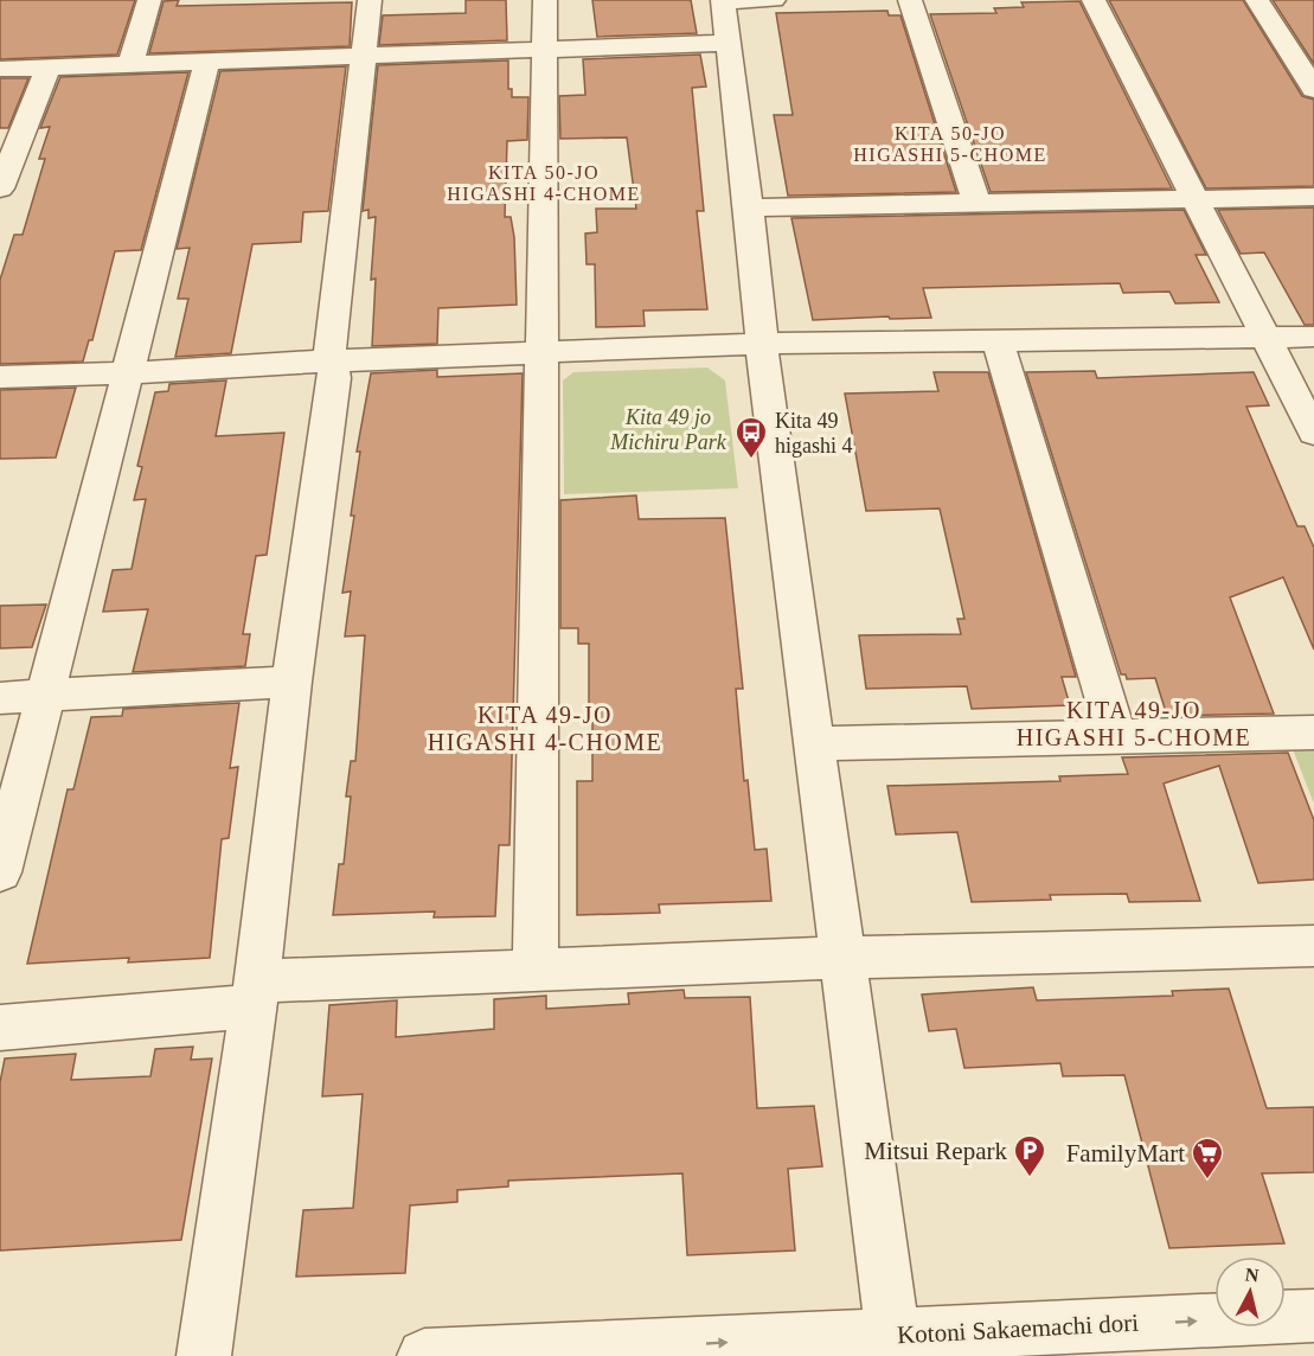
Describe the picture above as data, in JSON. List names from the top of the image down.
{
  "streets": {
    "street": ["Kotoni Sakaemachi dori"]
  },
  "one_way": ["Kotoni Sakaemachi dori"],
  "districts": [
    "KITA 50-JO HIGASHI 5-CHOME",
    "KITA 50-JO HIGASHI 4-CHOME",
    "KITA 49-JO HIGASHI 5-CHOME",
    "KITA 49-JO HIGASHI 4-CHOME"
  ],
  "parks": ["Kita 49 jo Michiru Park"],
  "places": {
    "bus stop": ["Kita 49 higashi 4"],
    "parking": ["Mitsui Repark"],
    "supermarket": ["FamilyMart"]
  },
  "north": "top"
}
